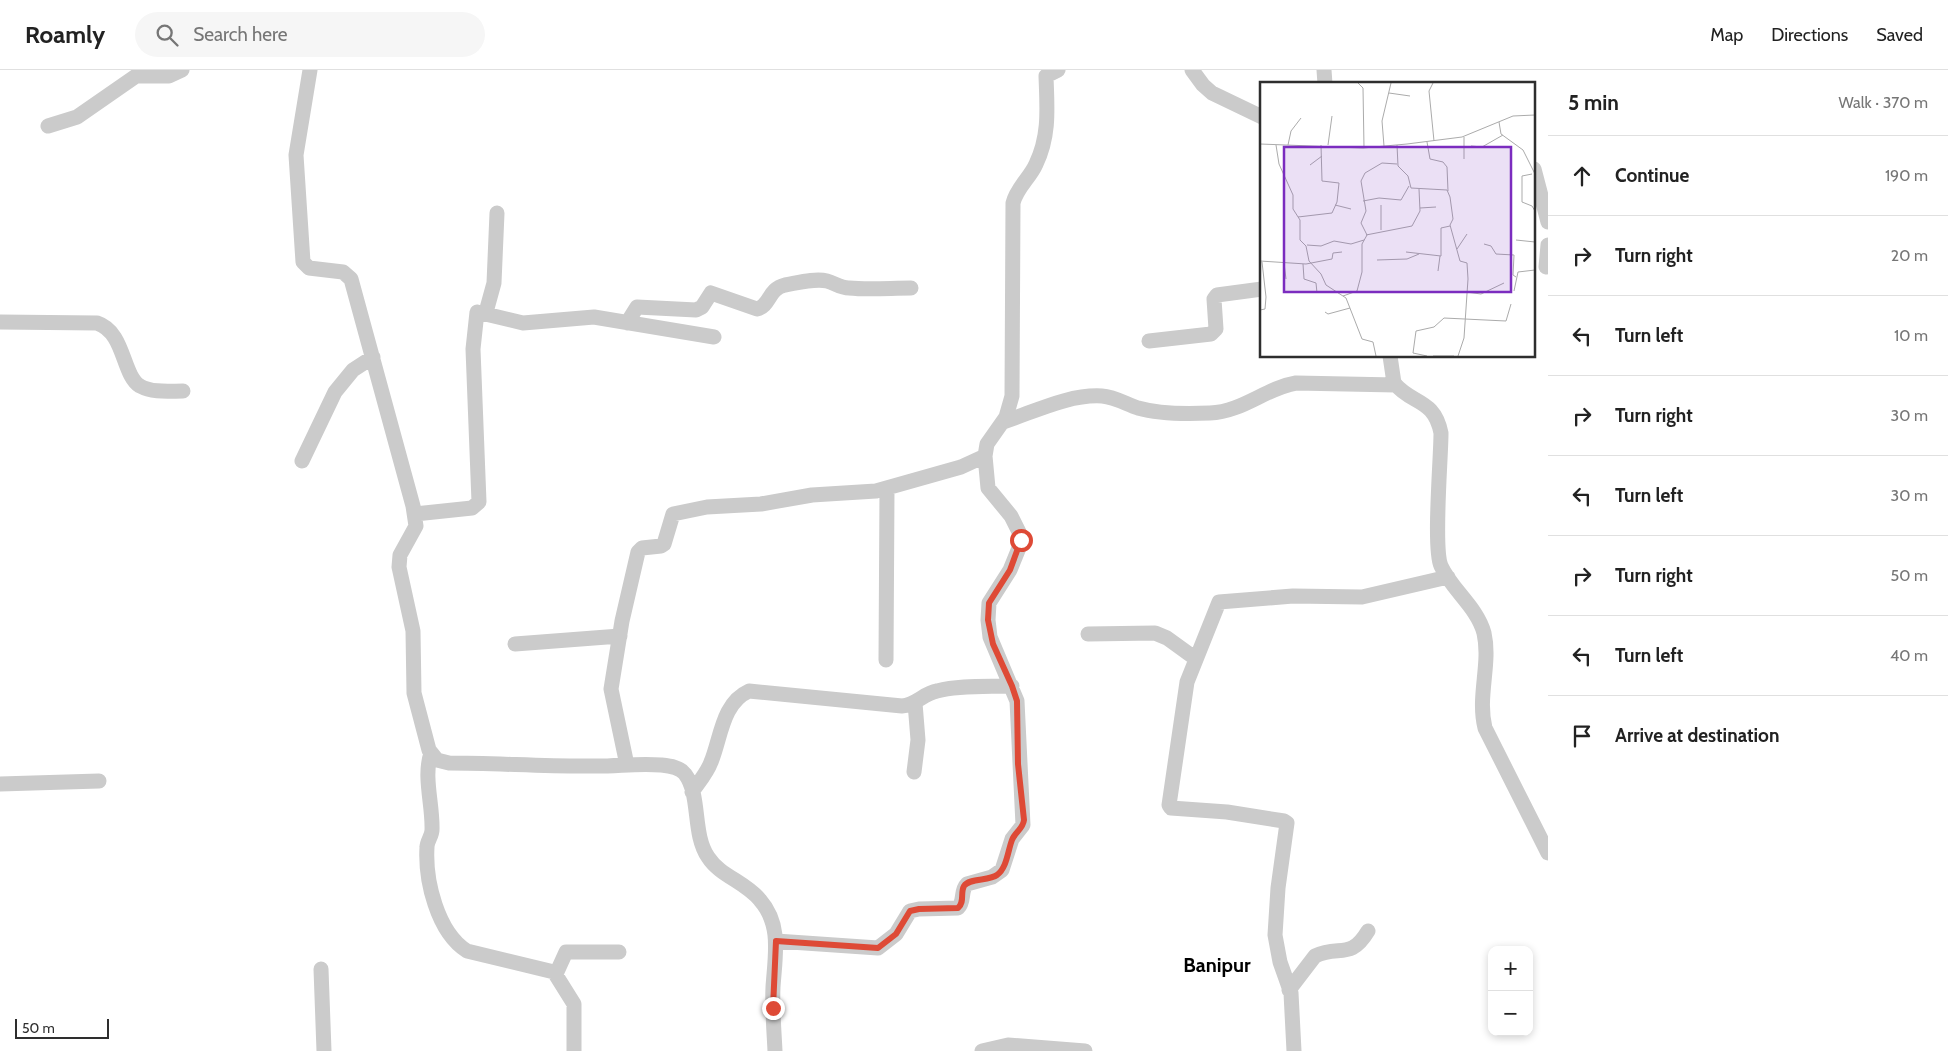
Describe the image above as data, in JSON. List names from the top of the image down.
{
  "districts": ["Banipur"],
  "scale_bar": "50 m",
  "page": {
    "header": "Roamly",
    "search": "Search here",
    "nav": ["Map", "Directions", "Saved"],
    "heading": ["5 min", "Walk · 370 m"],
    "list": [
      ["Continue", "190 m"],
      ["Turn right", "20 m"],
      ["Turn left", "10 m"],
      ["Turn right", "30 m"],
      ["Turn left", "30 m"],
      ["Turn right", "50 m"],
      ["Turn left", "40 m"],
      "Arrive at destination"
    ],
    "map_buttons": ["+", "−"],
    "scale": "50 m"
  }
}
